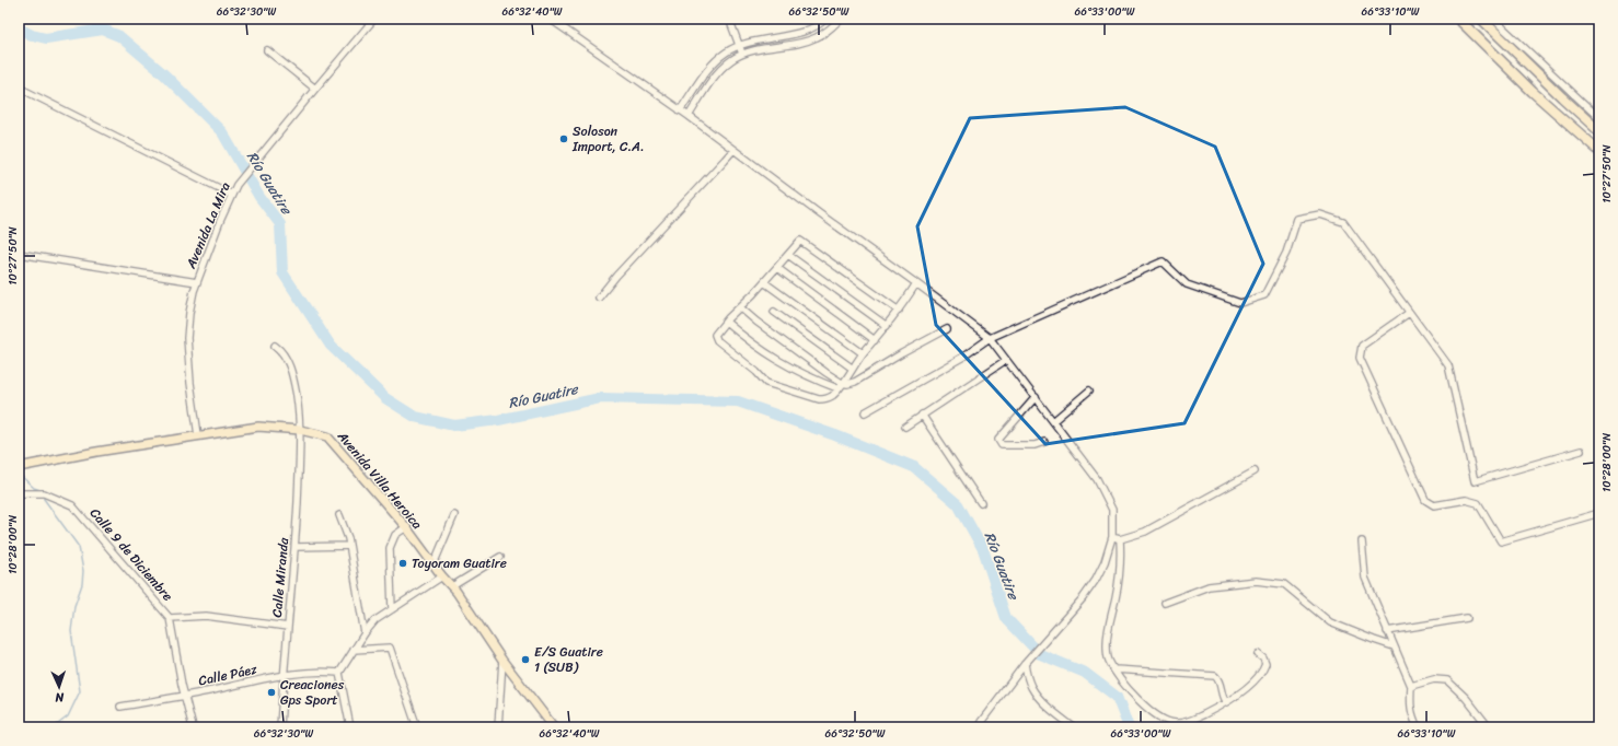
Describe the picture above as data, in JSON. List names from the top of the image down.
{
  "streets": {
    "main road": ["Avenida Villa Heroica"],
    "street": [
      "Avenida La Mira",
      "Calle 9 de Diciembre",
      "Calle Miranda",
      "Calle Páez"
    ]
  },
  "crossings": [
    ["Avenida La Mira", "Avenida Villa Heroica"],
    ["Avenida Villa Heroica", "Calle Miranda"],
    ["Calle 9 de Diciembre", "Calle Páez"],
    ["Calle Miranda", "Calle Páez"]
  ],
  "water": ["Río Guatire"],
  "places": [
    "Soloson Import, C.A.",
    "Toyoram Guatire",
    "E/S Guatire 1 (SUB)",
    "Creaciones Gps Sport"
  ],
  "north": "bottom",
  "coordinates": [
    "66°32'30\"W",
    "66°32'40\"W",
    "66°32'50\"W",
    "66°33'00\"W",
    "66°33'10\"W",
    "10°27'50\"N",
    "10°28'00\"N"
  ]
}
